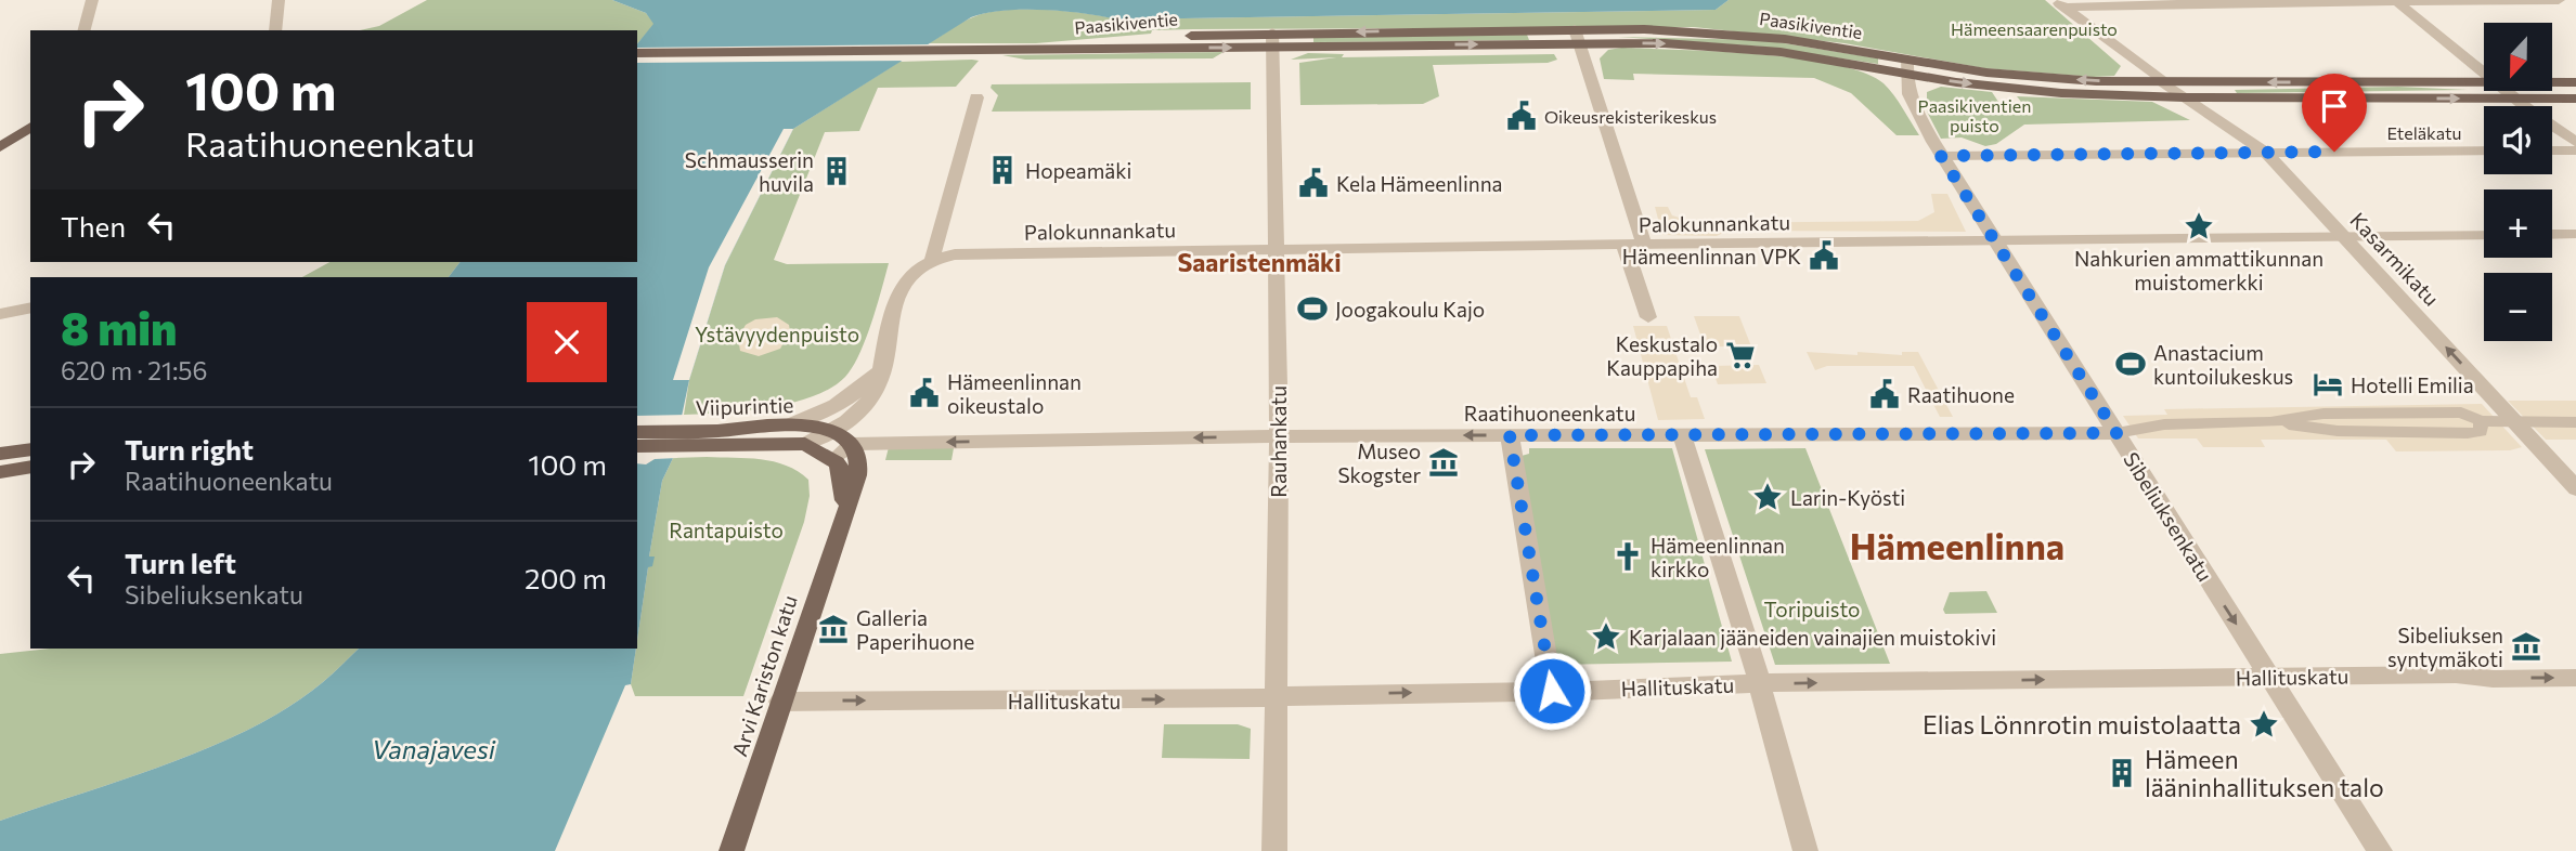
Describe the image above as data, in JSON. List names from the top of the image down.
{
  "streets": {
    "main road": ["Paasikiventie", "Viipurintie", "Arvi Kariston katu"],
    "street": [
      "Eteläkatu",
      "Palokunnankatu",
      "Kasarmikatu",
      "Raatihuoneenkatu",
      "Rauhankatu",
      "Sibeliuksenkatu",
      "Hallituskatu"
    ]
  },
  "crossings": [
    ["Paasikiventie", "Kasarmikatu"],
    ["Paasikiventie", "Rauhankatu"],
    ["Paasikiventie", "Sibeliuksenkatu"],
    ["Eteläkatu", "Kasarmikatu"],
    ["Eteläkatu", "Sibeliuksenkatu"],
    ["Palokunnankatu", "Kasarmikatu"],
    ["Palokunnankatu", "Rauhankatu"],
    ["Palokunnankatu", "Sibeliuksenkatu"],
    ["Palokunnankatu", "Arvi Kariston katu"],
    ["Kasarmikatu", "Raatihuoneenkatu"],
    ["Viipurintie", "Raatihuoneenkatu"],
    ["Viipurintie", "Arvi Kariston katu"],
    ["Raatihuoneenkatu", "Rauhankatu"],
    ["Raatihuoneenkatu", "Sibeliuksenkatu"],
    ["Raatihuoneenkatu", "Arvi Kariston katu"],
    ["Rauhankatu", "Hallituskatu"],
    ["Sibeliuksenkatu", "Hallituskatu"],
    ["Arvi Kariston katu", "Hallituskatu"]
  ],
  "one_way": ["Kasarmikatu", "Raatihuoneenkatu", "Hallituskatu"],
  "districts": ["Saaristenmäki", "Hämeenlinna"],
  "water": ["Vanajavesi"],
  "parks": [
    "Hämeensaarenpuisto",
    "Paasikiventien puisto",
    "Ystävyydenpuisto",
    "Rantapuisto",
    "Toripuisto"
  ],
  "places": {
    "public building": [
      "Oikeusrekisterikeskus",
      "Kela Hämeenlinna",
      "Hämeenlinnan VPK",
      "Hämeenlinnan oikeustalo",
      "Raatihuone"
    ],
    "building": ["Hopeamäki", "Schmausserin huvila", "Hämeen lääninhallituksen talo"],
    "place": [
      "Nahkurien ammattikunnan muistomerkki",
      "Larin-Kyösti",
      "Karjalaan jääneiden vainajien muistokivi",
      "Elias Lönnrotin muistolaatta"
    ],
    "sports": ["Joogakoulu Kajo", "Anastacium kuntoilukeskus"],
    "supermarket": ["Keskustalo Kauppapiha"],
    "hotel": ["Hotelli Emilia"],
    "museum": ["Museo Skogster", "Galleria Paperihuone", "Sibeliuksen syntymäkoti"],
    "church": ["Hämeenlinnan kirkko"]
  },
  "north": "bottom",
  "page": {
    "map_buttons": ["+", "−"],
    "turn": ["100 m", "Raatihuoneenkatu"],
    "then": "Then",
    "heading": ["8 min", "620 m · 21:56"],
    "list": [
      {
        "name": "Turn right",
        "note": "Raatihuoneenkatu",
        "value": "100 m"
      },
      {
        "name": "Turn left",
        "note": "Sibeliuksenkatu",
        "value": "200 m"
      }
    ]
  }
}
